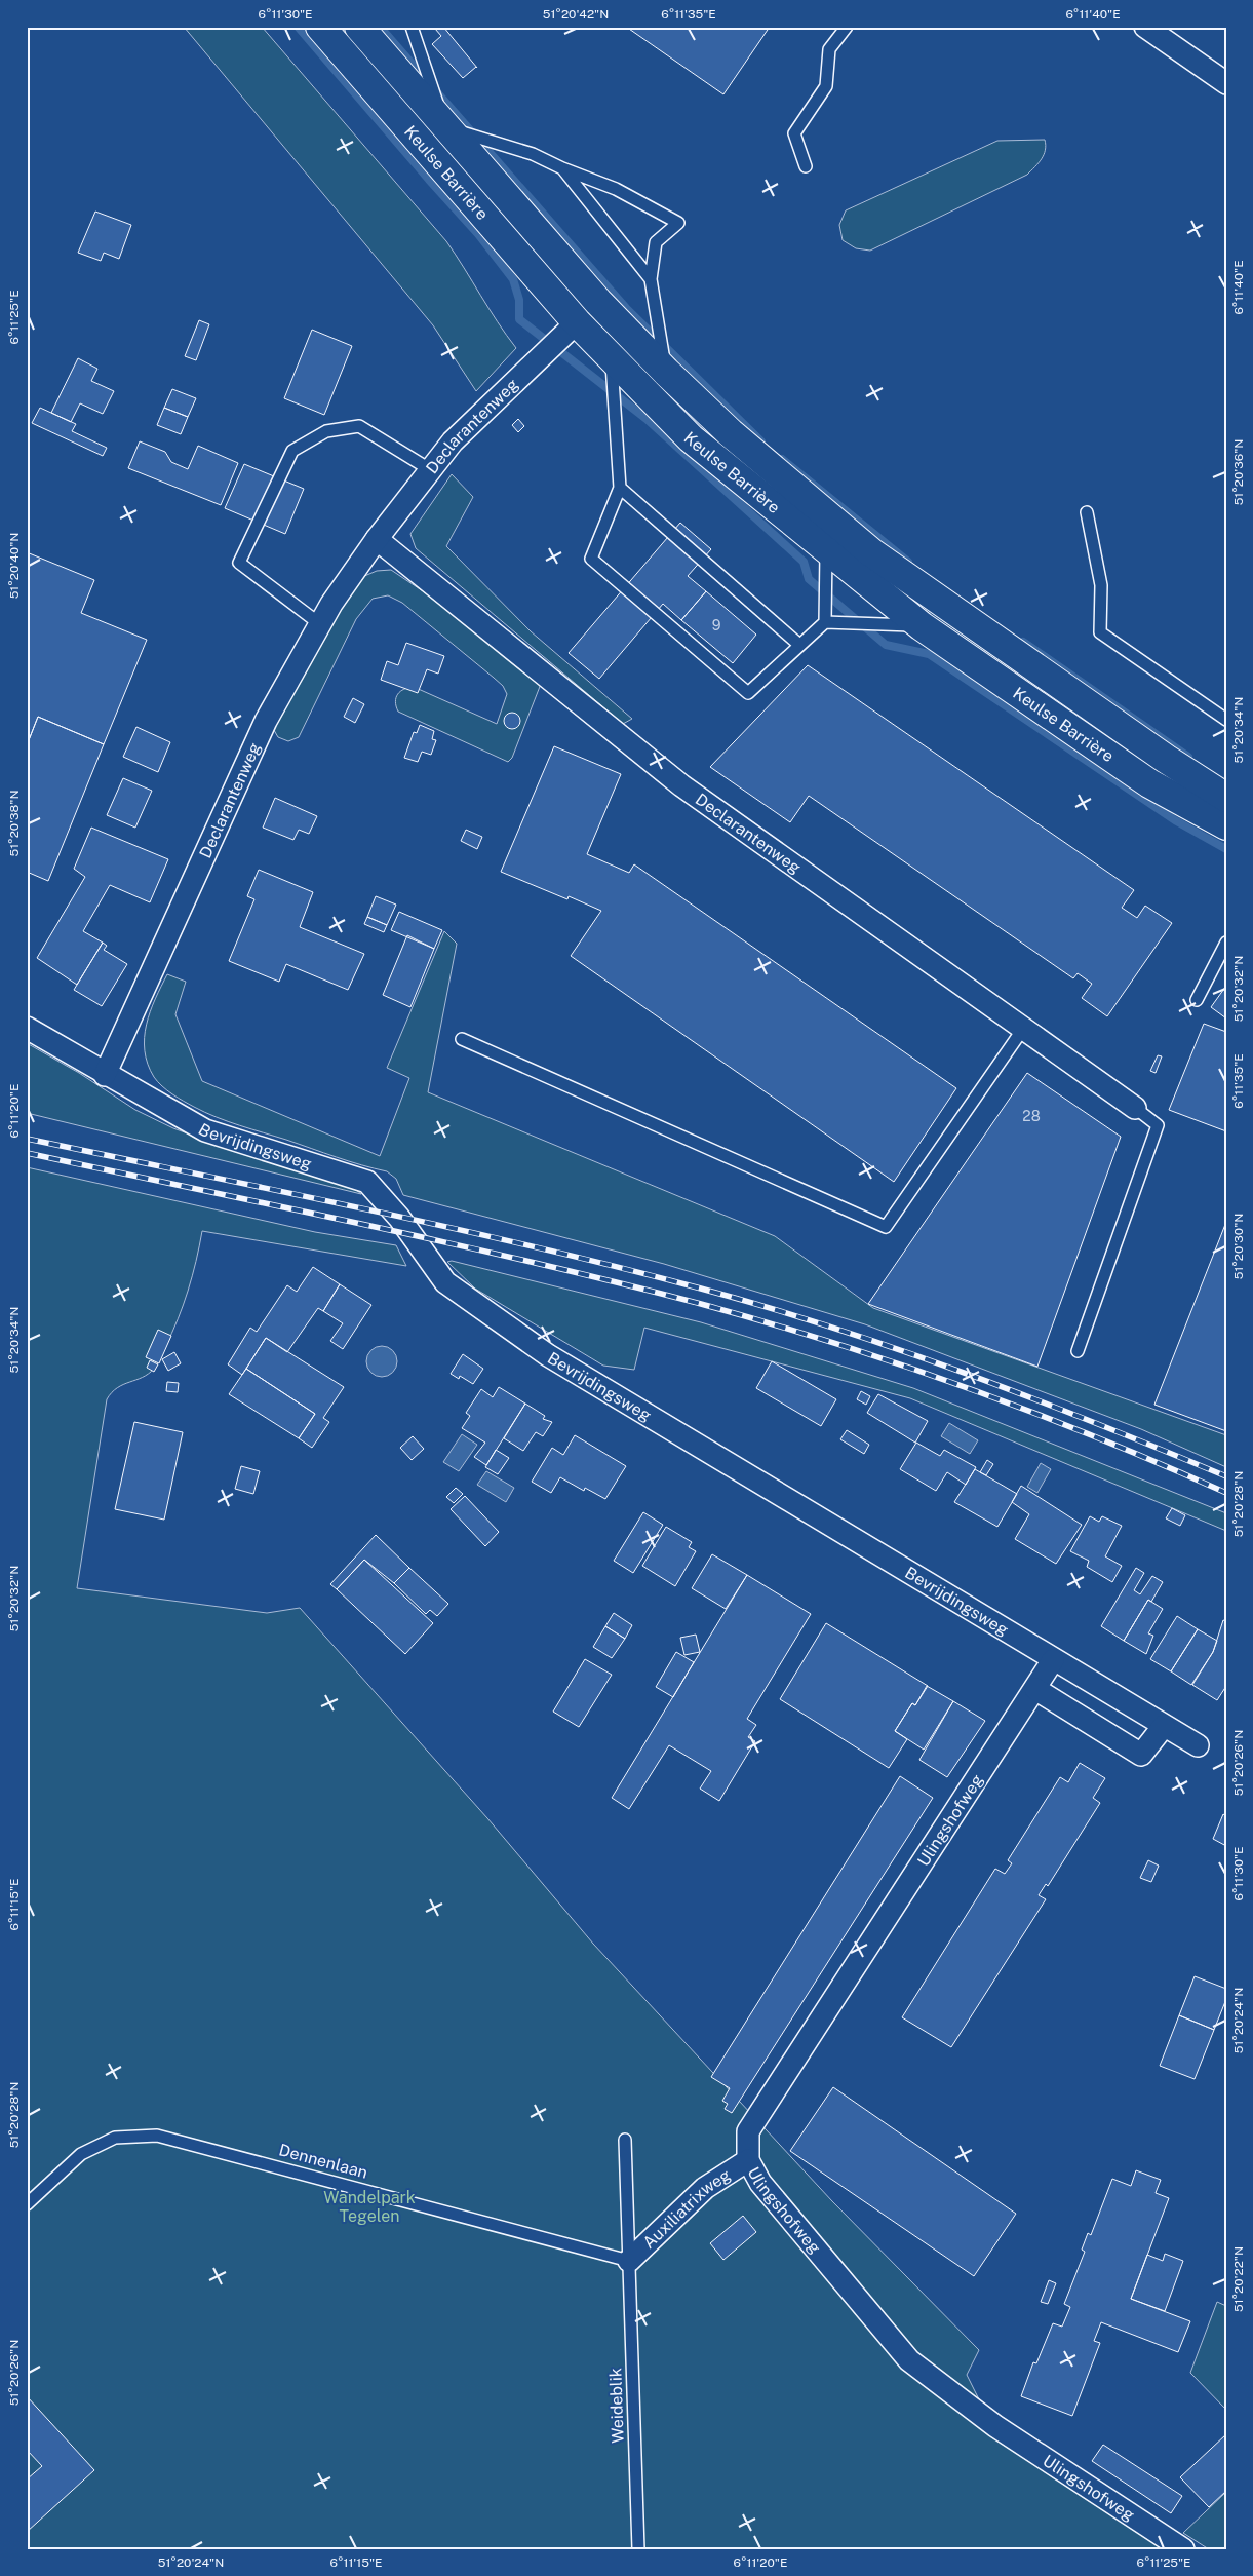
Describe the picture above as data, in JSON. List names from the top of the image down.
{
  "streets": {
    "main road": ["Keulse Barrière"],
    "street": [
      "Declarantenweg",
      "Bevrijdingsweg",
      "Ulingshofweg",
      "Auxiliatrixweg"
    ],
    "lane": ["Dennenlaan", "Weideblik"]
  },
  "crossings": [
    ["Keulse Barrière", "Declarantenweg"],
    ["Declarantenweg", "Bevrijdingsweg"],
    ["Bevrijdingsweg", "Ulingshofweg"],
    ["Ulingshofweg", "Auxiliatrixweg"],
    ["Dennenlaan", "Auxiliatrixweg"],
    ["Dennenlaan", "Weideblik"],
    ["Auxiliatrixweg", "Weideblik"]
  ],
  "parks": ["Wandelpark Tegelen"],
  "house_numbers": ["9", "28"],
  "coordinates": [
    "6°11'30\"E",
    "51°20'42\"N",
    "6°11'35\"E",
    "6°11'40\"E",
    "6°11'25\"E",
    "51°20'36\"N",
    "51°20'40\"N",
    "51°20'34\"N",
    "51°20'38\"N",
    "51°20'32\"N",
    "6°11'20\"E",
    "51°20'30\"N",
    "51°20'28\"N",
    "51°20'26\"N",
    "6°11'15\"E",
    "51°20'24\"N",
    "51°20'22\"N"
  ]
}
